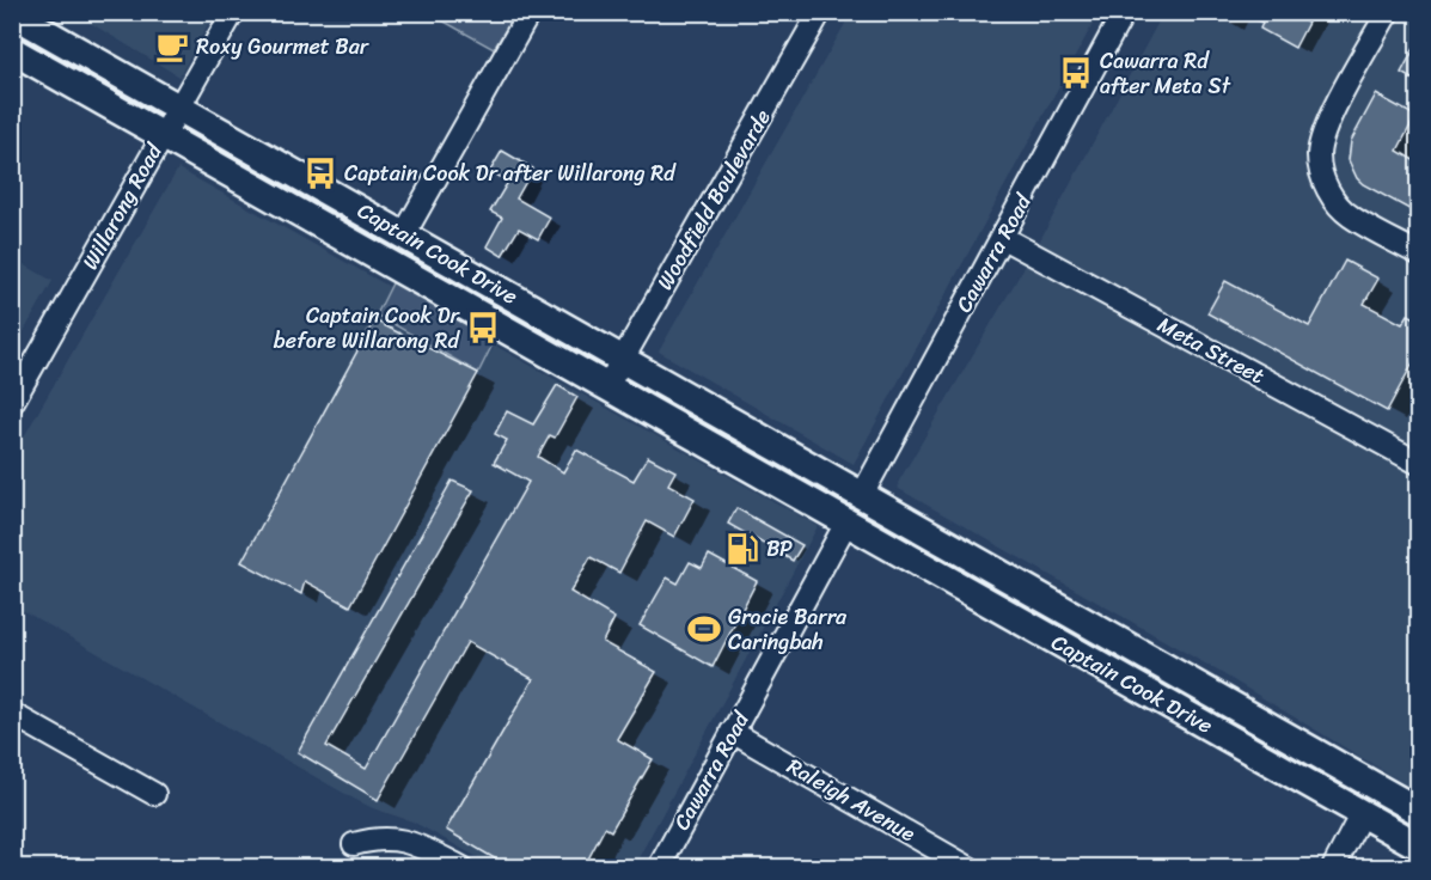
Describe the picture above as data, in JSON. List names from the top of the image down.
{
  "streets": {
    "main road": ["Captain Cook Drive"],
    "street": [
      "Woodfield Boulevarde",
      "Willarong Road",
      "Cawarra Road",
      "Meta Street",
      "Raleigh Avenue"
    ]
  },
  "crossings": [
    ["Woodfield Boulevarde", "Captain Cook Drive"],
    ["Willarong Road", "Captain Cook Drive"],
    ["Captain Cook Drive", "Cawarra Road"],
    ["Cawarra Road", "Meta Street"],
    ["Cawarra Road", "Raleigh Avenue"]
  ],
  "places": {
    "cafe": ["Roxy Gourmet Bar"],
    "bus stop": ["Cawarra Rd after Meta St", "Captain Cook Dr after Willarong Rd", "Captain Cook Dr before Willarong Rd"],
    "fuel station": ["BP"],
    "sports": ["Gracie Barra Caringbah"]
  }
}
